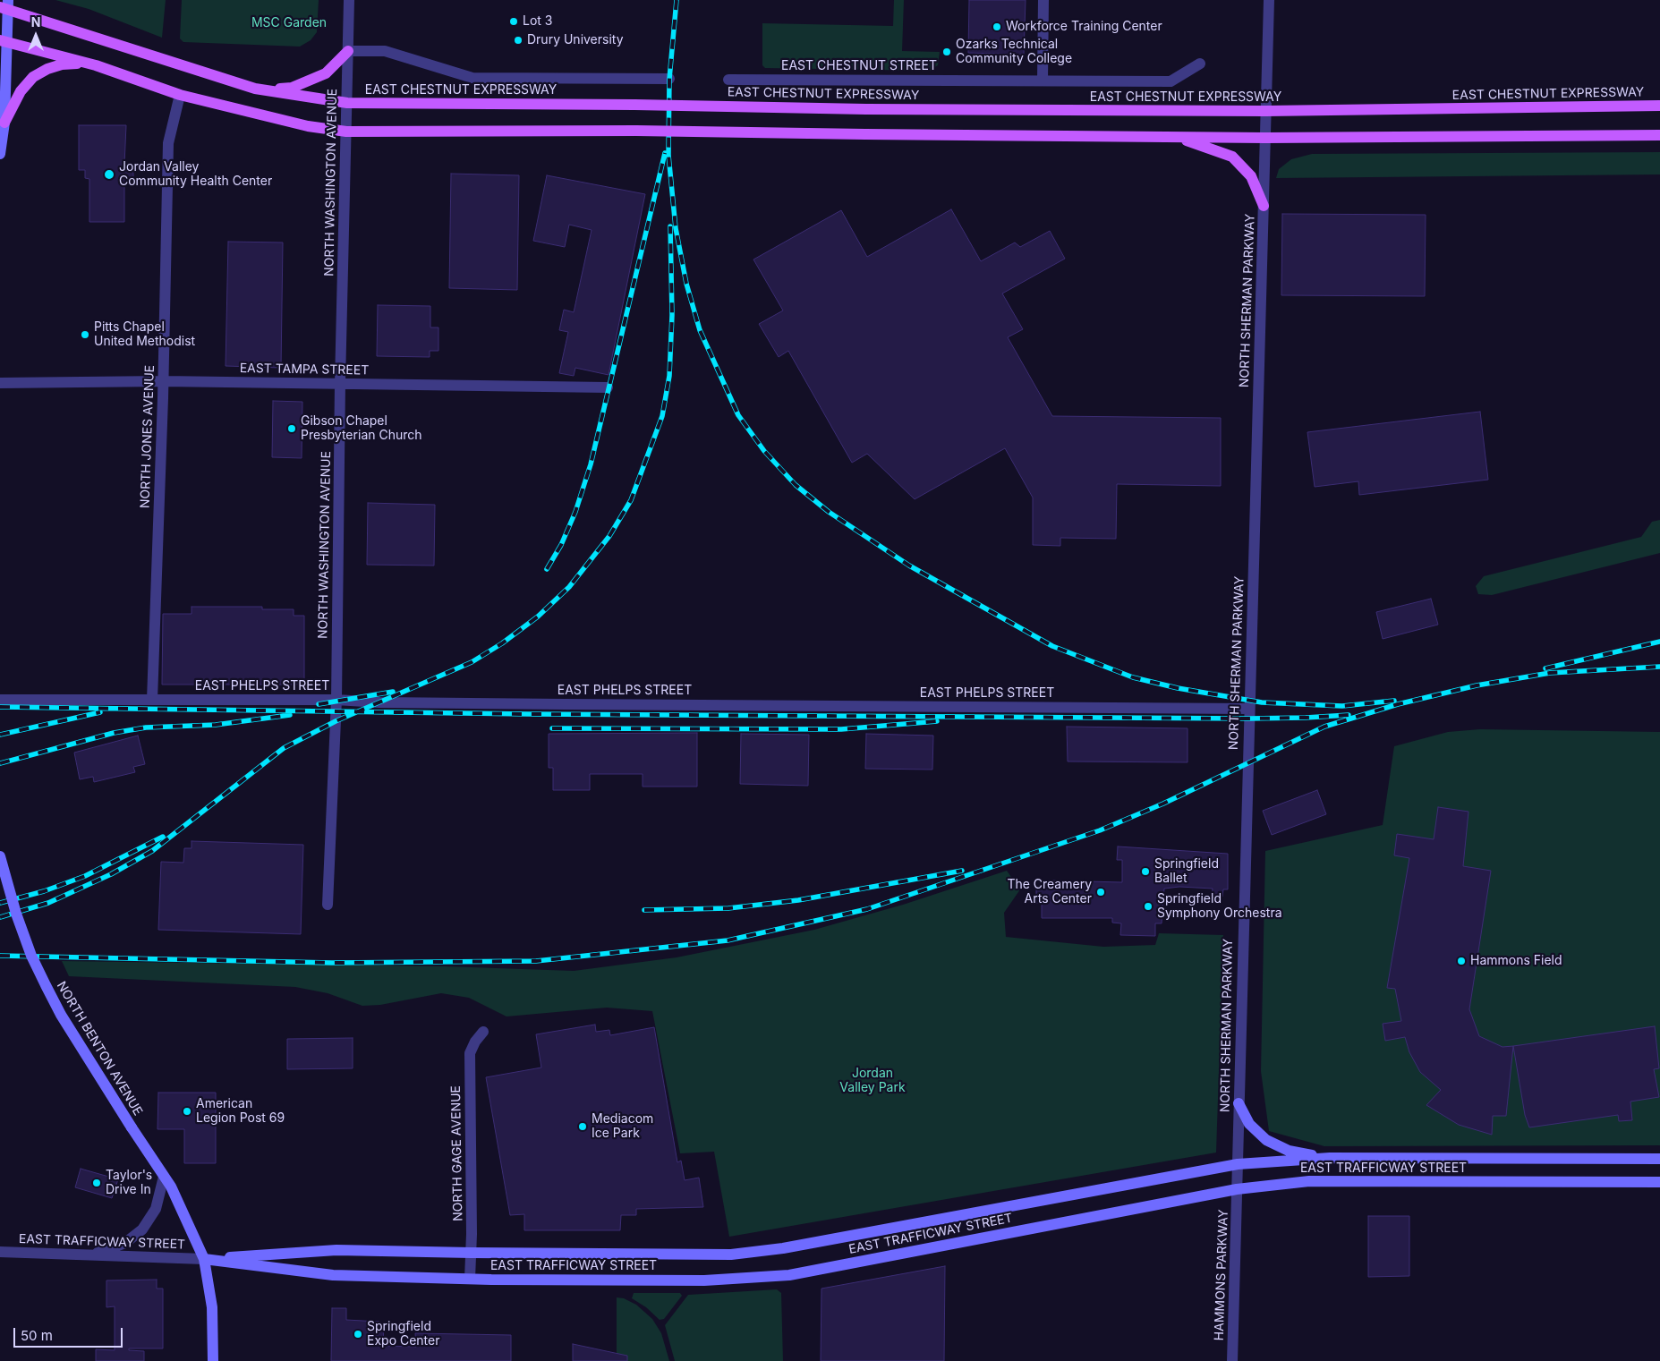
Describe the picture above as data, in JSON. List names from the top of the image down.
{
  "streets": {
    "main road": ["EAST CHESTNUT EXPRESSWAY", "NORTH BENTON AVENUE", "EAST TRAFFICWAY STREET"],
    "street": [
      "EAST CHESTNUT STREET",
      "NORTH WASHINGTON AVENUE",
      "NORTH SHERMAN PARKWAY",
      "EAST TAMPA STREET",
      "NORTH JONES AVENUE",
      "EAST PHELPS STREET",
      "NORTH GAGE AVENUE",
      "HAMMONS PARKWAY"
    ]
  },
  "crossings": [
    ["EAST CHESTNUT EXPRESSWAY", "NORTH WASHINGTON AVENUE"],
    ["EAST CHESTNUT EXPRESSWAY", "NORTH SHERMAN PARKWAY"],
    ["NORTH WASHINGTON AVENUE", "EAST TAMPA STREET"],
    ["NORTH WASHINGTON AVENUE", "EAST PHELPS STREET"],
    ["NORTH SHERMAN PARKWAY", "EAST PHELPS STREET"],
    ["NORTH SHERMAN PARKWAY", "EAST TRAFFICWAY STREET"],
    ["NORTH SHERMAN PARKWAY", "HAMMONS PARKWAY"],
    ["EAST TAMPA STREET", "NORTH JONES AVENUE"],
    ["NORTH JONES AVENUE", "EAST PHELPS STREET"],
    ["NORTH BENTON AVENUE", "EAST TRAFFICWAY STREET"],
    ["NORTH GAGE AVENUE", "EAST TRAFFICWAY STREET"],
    ["EAST TRAFFICWAY STREET", "HAMMONS PARKWAY"]
  ],
  "parks": ["MSC Garden", "Jordan Valley Park"],
  "places": [
    "Lot 3",
    "Workforce Training Center",
    "Drury University",
    "Ozarks Technical Community College",
    "Jordan Valley Community Health Center",
    "Pitts Chapel United Methodist",
    "Gibson Chapel Presbyterian Church",
    "Springfield Ballet",
    "The Creamery Arts Center",
    "Springfield Symphony Orchestra",
    "Hammons Field",
    "American Legion Post 69",
    "Mediacom Ice Park",
    "Taylor's Drive In",
    "Springfield Expo Center"
  ],
  "scale_bar": "50 m",
  "north": "top"
}
